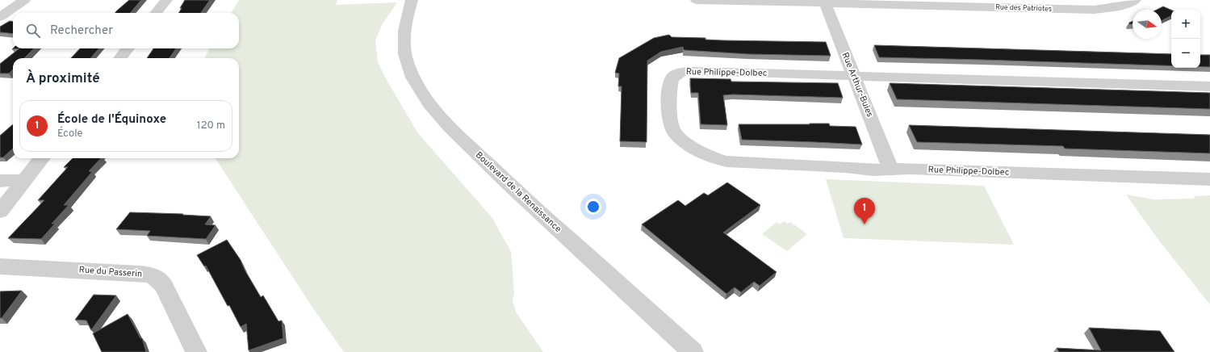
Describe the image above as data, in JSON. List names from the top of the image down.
{
  "streets": {
    "street": [
      "Rue des Patriotes",
      "Rue Philippe-Dolbec",
      "Rue Arthur-Buies",
      "Boulevard de la Renaissance",
      "Rue du Passerin"
    ]
  },
  "crossings": [
    ["Rue des Patriotes", "Rue Arthur-Buies"],
    ["Rue Philippe-Dolbec", "Rue Arthur-Buies"]
  ],
  "north": "right",
  "page": {
    "map_buttons": ["+", "−"],
    "search": "Rechercher",
    "heading": "À proximité",
    "list": [
      {
        "mark": "1",
        "name": "École de l'Équinoxe",
        "note": "École",
        "value": "120 m"
      }
    ],
    "pins": "1"
  }
}
